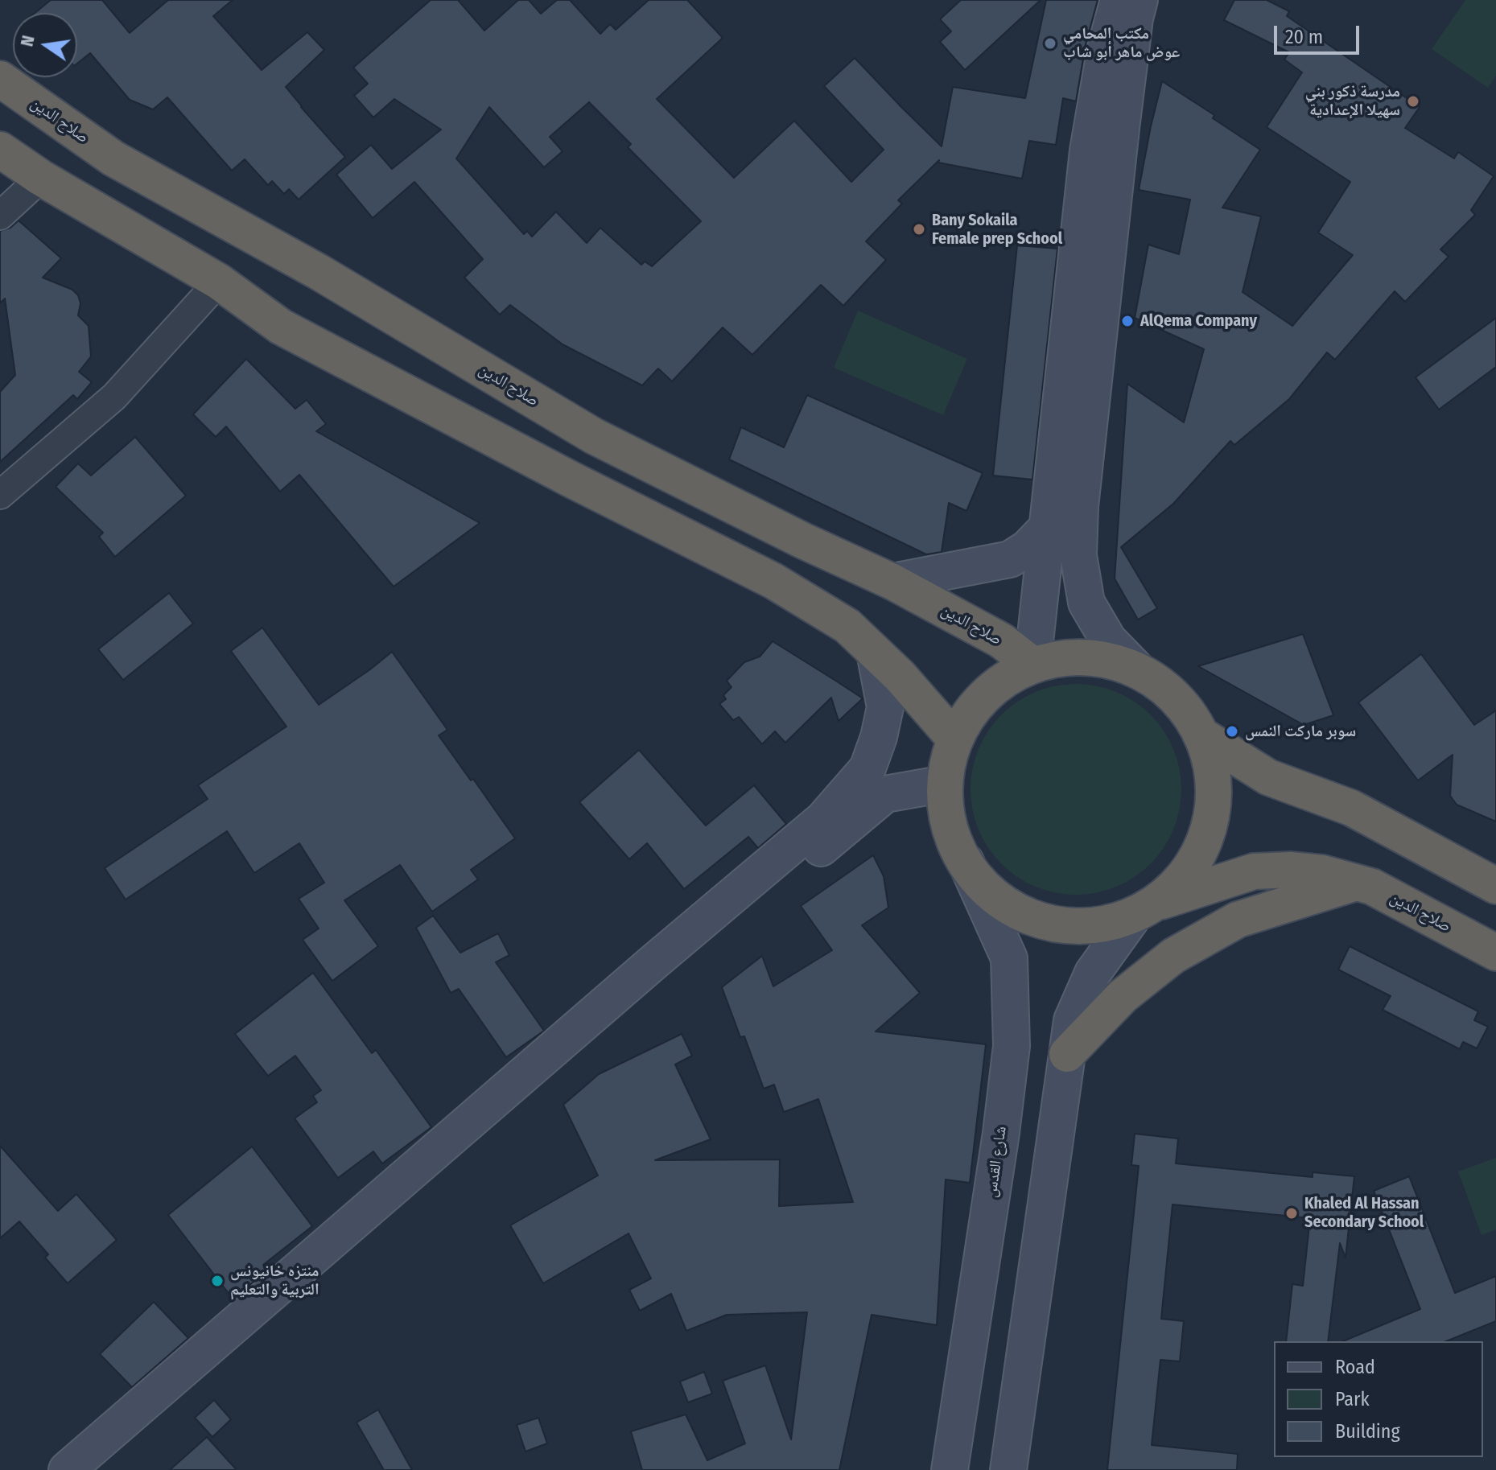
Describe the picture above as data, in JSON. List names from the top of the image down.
{
  "streets": {
    "highway": ["صلاح الدين"],
    "main road": ["شارع القدس"]
  },
  "crossings": [
    ["صلاح الدين", "شارع القدس"]
  ],
  "places": [
    "مكتب المحامي عوض ماهر أبو شاب",
    "مدرسة ذكور بني سهيلا الإعدادية",
    "Bany Sokaila Female prep School",
    "AlQema Company",
    "سوبر ماركت النمس",
    "Khaled Al Hassan Secondary School",
    "منتزه خانيونس التربية والتعليم"
  ],
  "legend": ["Road", "Park", "Building"],
  "scale_bar": "20 m",
  "north": "left"
}
